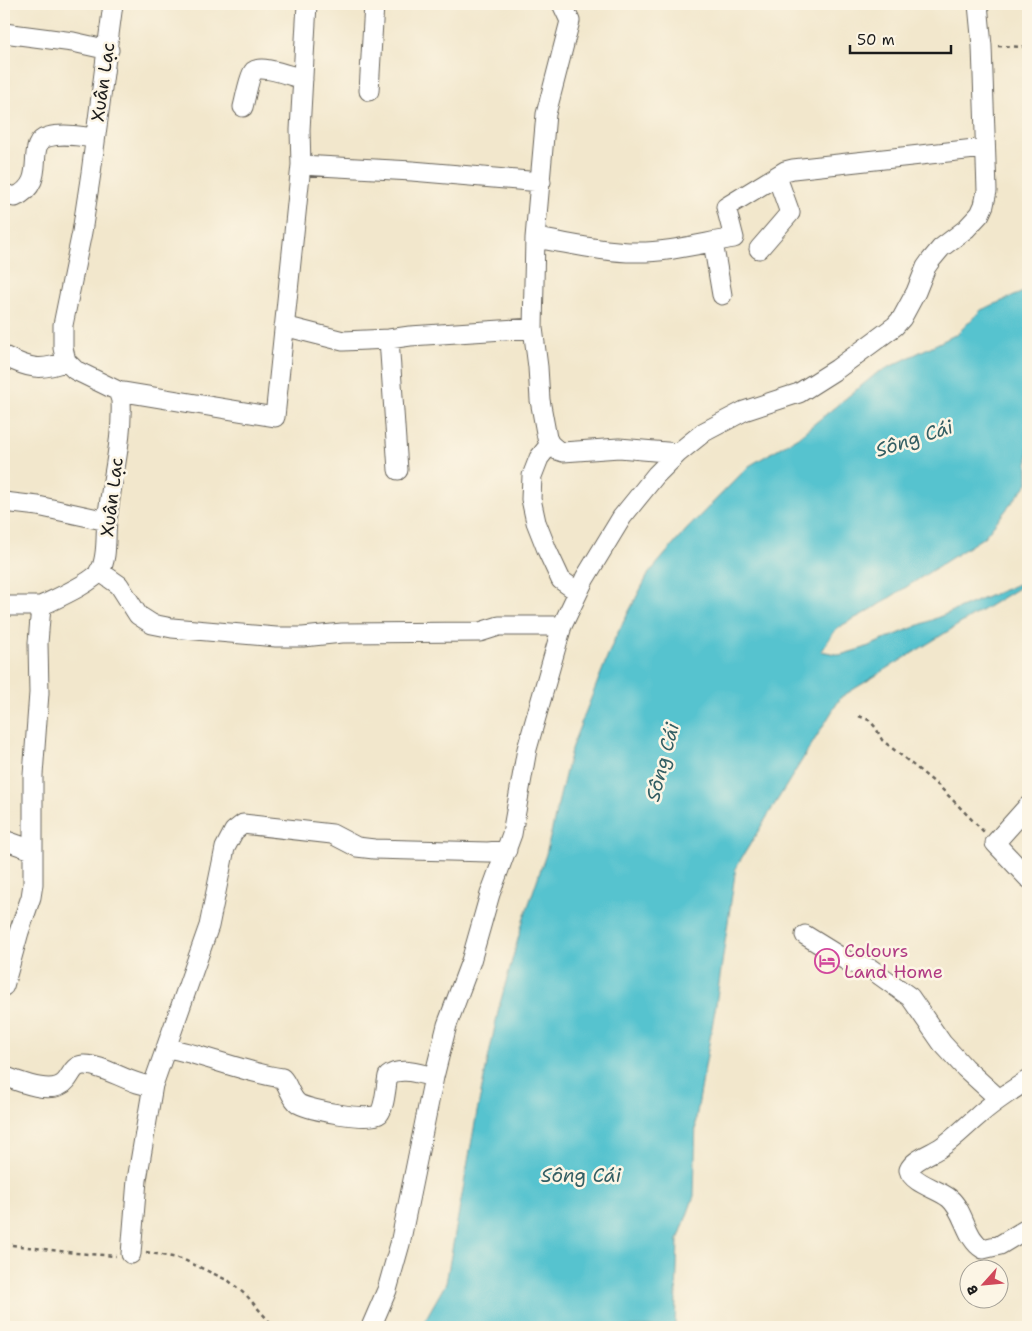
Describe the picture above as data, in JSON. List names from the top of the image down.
{
  "streets": {
    "street": ["Xuân Lạc"]
  },
  "water": ["Sông Cái"],
  "places": {
    "hotel": ["Colours Land Home"]
  },
  "scale_bar": "50 m",
  "north": "bottom left"
}
